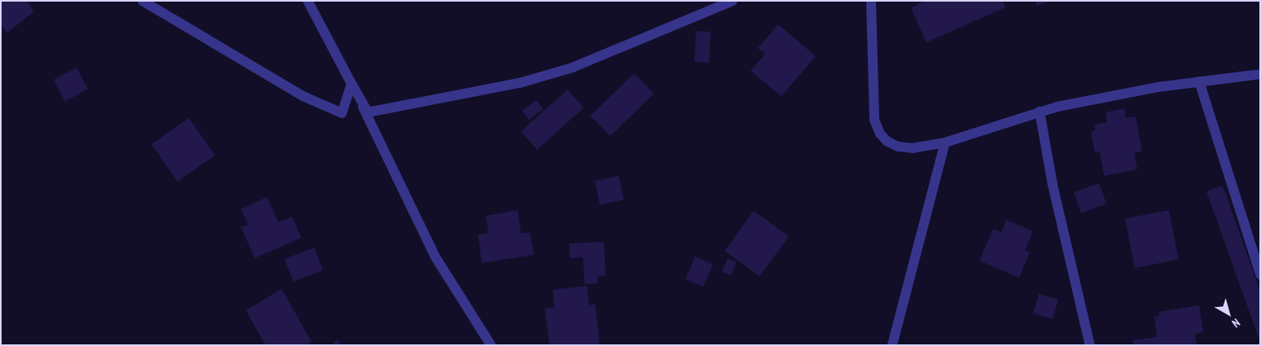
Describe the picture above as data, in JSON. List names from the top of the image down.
{
  "north": "bottom right"
}
